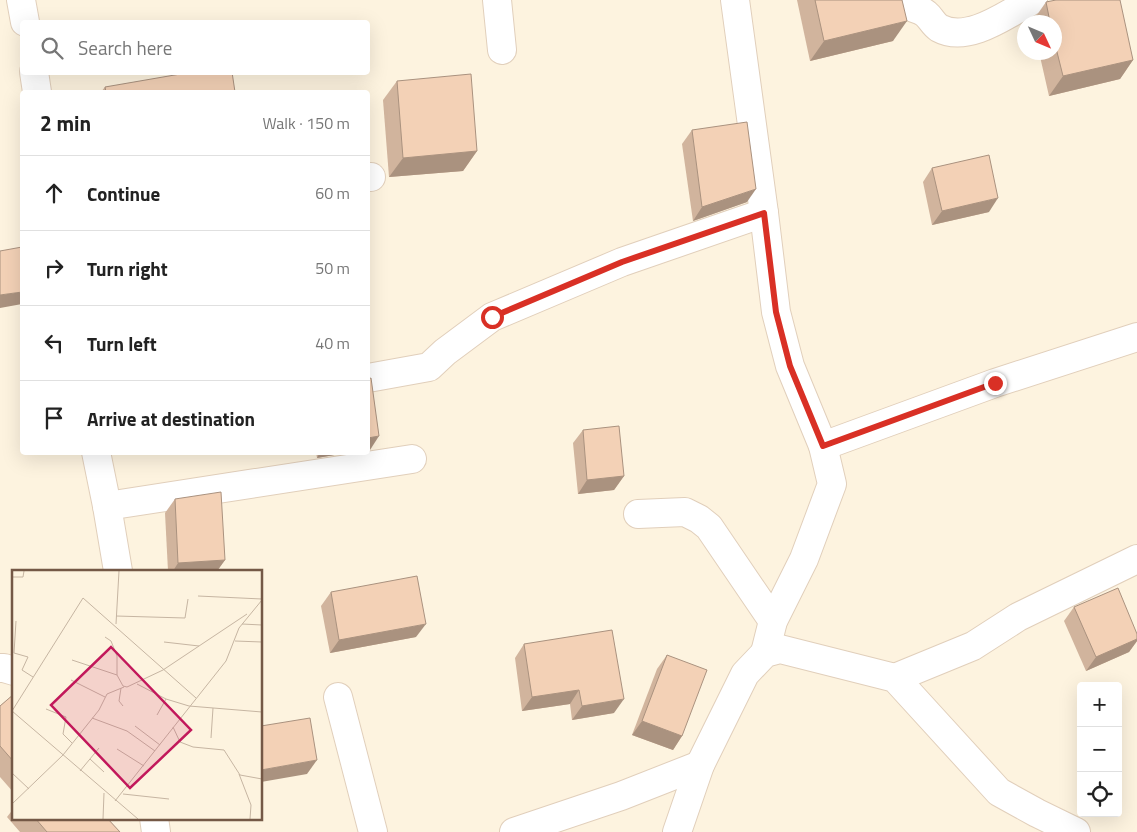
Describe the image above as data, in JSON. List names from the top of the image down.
{
  "north": "bottom right",
  "page": {
    "search": "Search here",
    "heading": ["2 min", "Walk · 150 m"],
    "list": [
      ["Continue", "60 m"],
      ["Turn right", "50 m"],
      ["Turn left", "40 m"],
      "Arrive at destination"
    ],
    "map_buttons": ["+", "−"]
  }
}
